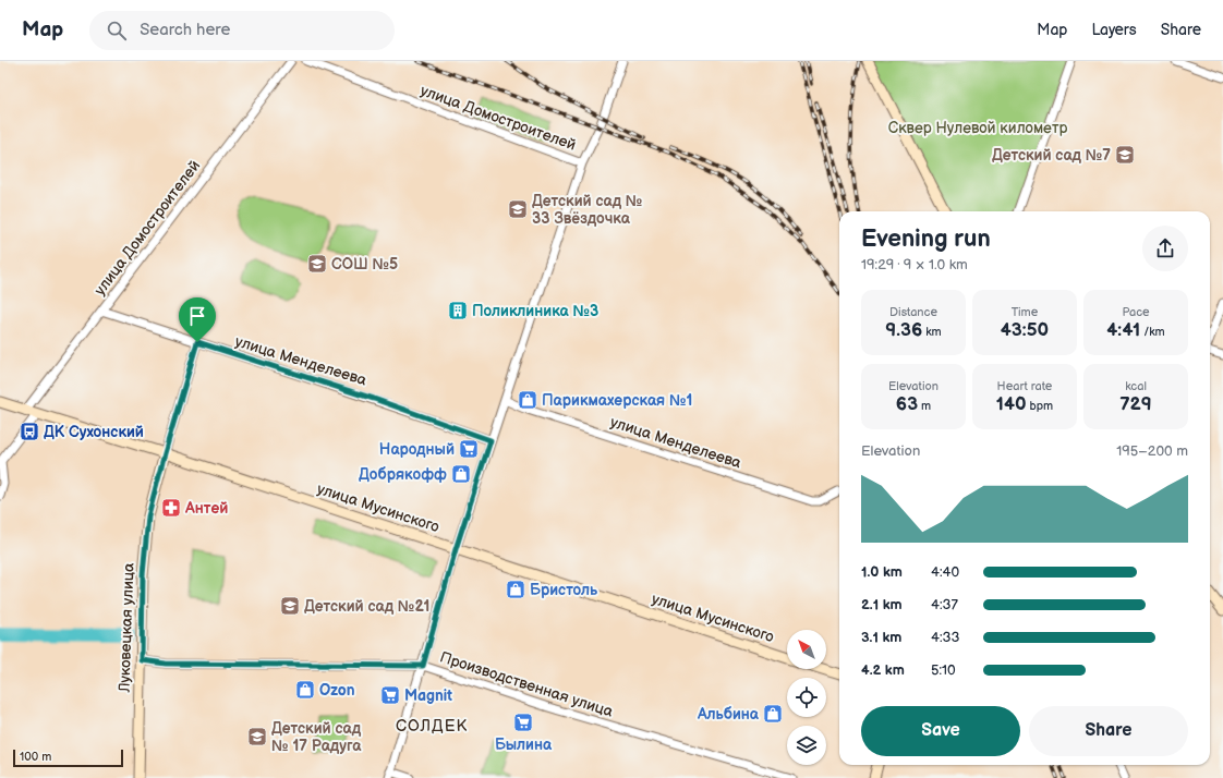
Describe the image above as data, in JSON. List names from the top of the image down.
{
  "streets": {
    "street": [
      "улица Домостроителей",
      "улица Менделеева",
      "улица Мусинского",
      "Луковецкая улица",
      "Производственная улица"
    ]
  },
  "crossings": [
    ["улица Домостроителей", "улица Менделеева"],
    ["улица Домостроителей", "улица Мусинского"],
    ["улица Мусинского", "Луковецкая улица"],
    ["Луковецкая улица", "Производственная улица"]
  ],
  "districts": ["СОЛДЕК"],
  "parks": ["Сквер Нулевой километр"],
  "places": {
    "school or university": [
      "Детский сад №7",
      "Детский сад № 33 Звёздочка",
      "СОШ №5",
      "Детский сад №21",
      "Детский сад № 17 Радуга"
    ],
    "building": ["Поликлиника №3"],
    "shop": [
      "Парикмахерская №1",
      "Добрякофф",
      "Бристоль",
      "Ozon",
      "Альбина"
    ],
    "bus stop": ["ДК Сухонский"],
    "supermarket": ["Народный", "Magnit", "Былина"],
    "pharmacy": ["Антей"]
  },
  "scale_bar": "100 m",
  "north": "top left",
  "page": {
    "header": "Map",
    "search": "Search here",
    "nav": ["Map", "Layers", "Share"],
    "heading": ["Evening run", "19:29 · 9 × 1.0 km"],
    "stats": [
      ["Distance", "9.36 km"],
      ["Time", "43:50"],
      ["Pace", "4:41 /km"],
      ["Elevation", "63 m"],
      ["Heart rate", "140 bpm"],
      ["kcal", "729"]
    ],
    "chart": ["Elevation", "195–200 m"],
    "list": [
      {
        "name": "1.0 km",
        "note": "4:40"
      },
      {
        "name": "2.1 km",
        "note": "4:37"
      },
      {
        "name": "3.1 km",
        "note": "4:33"
      },
      {
        "name": "4.2 km",
        "note": "5:10"
      }
    ],
    "buttons": ["Save", "Share"],
    "scale": "100 m"
  }
}
